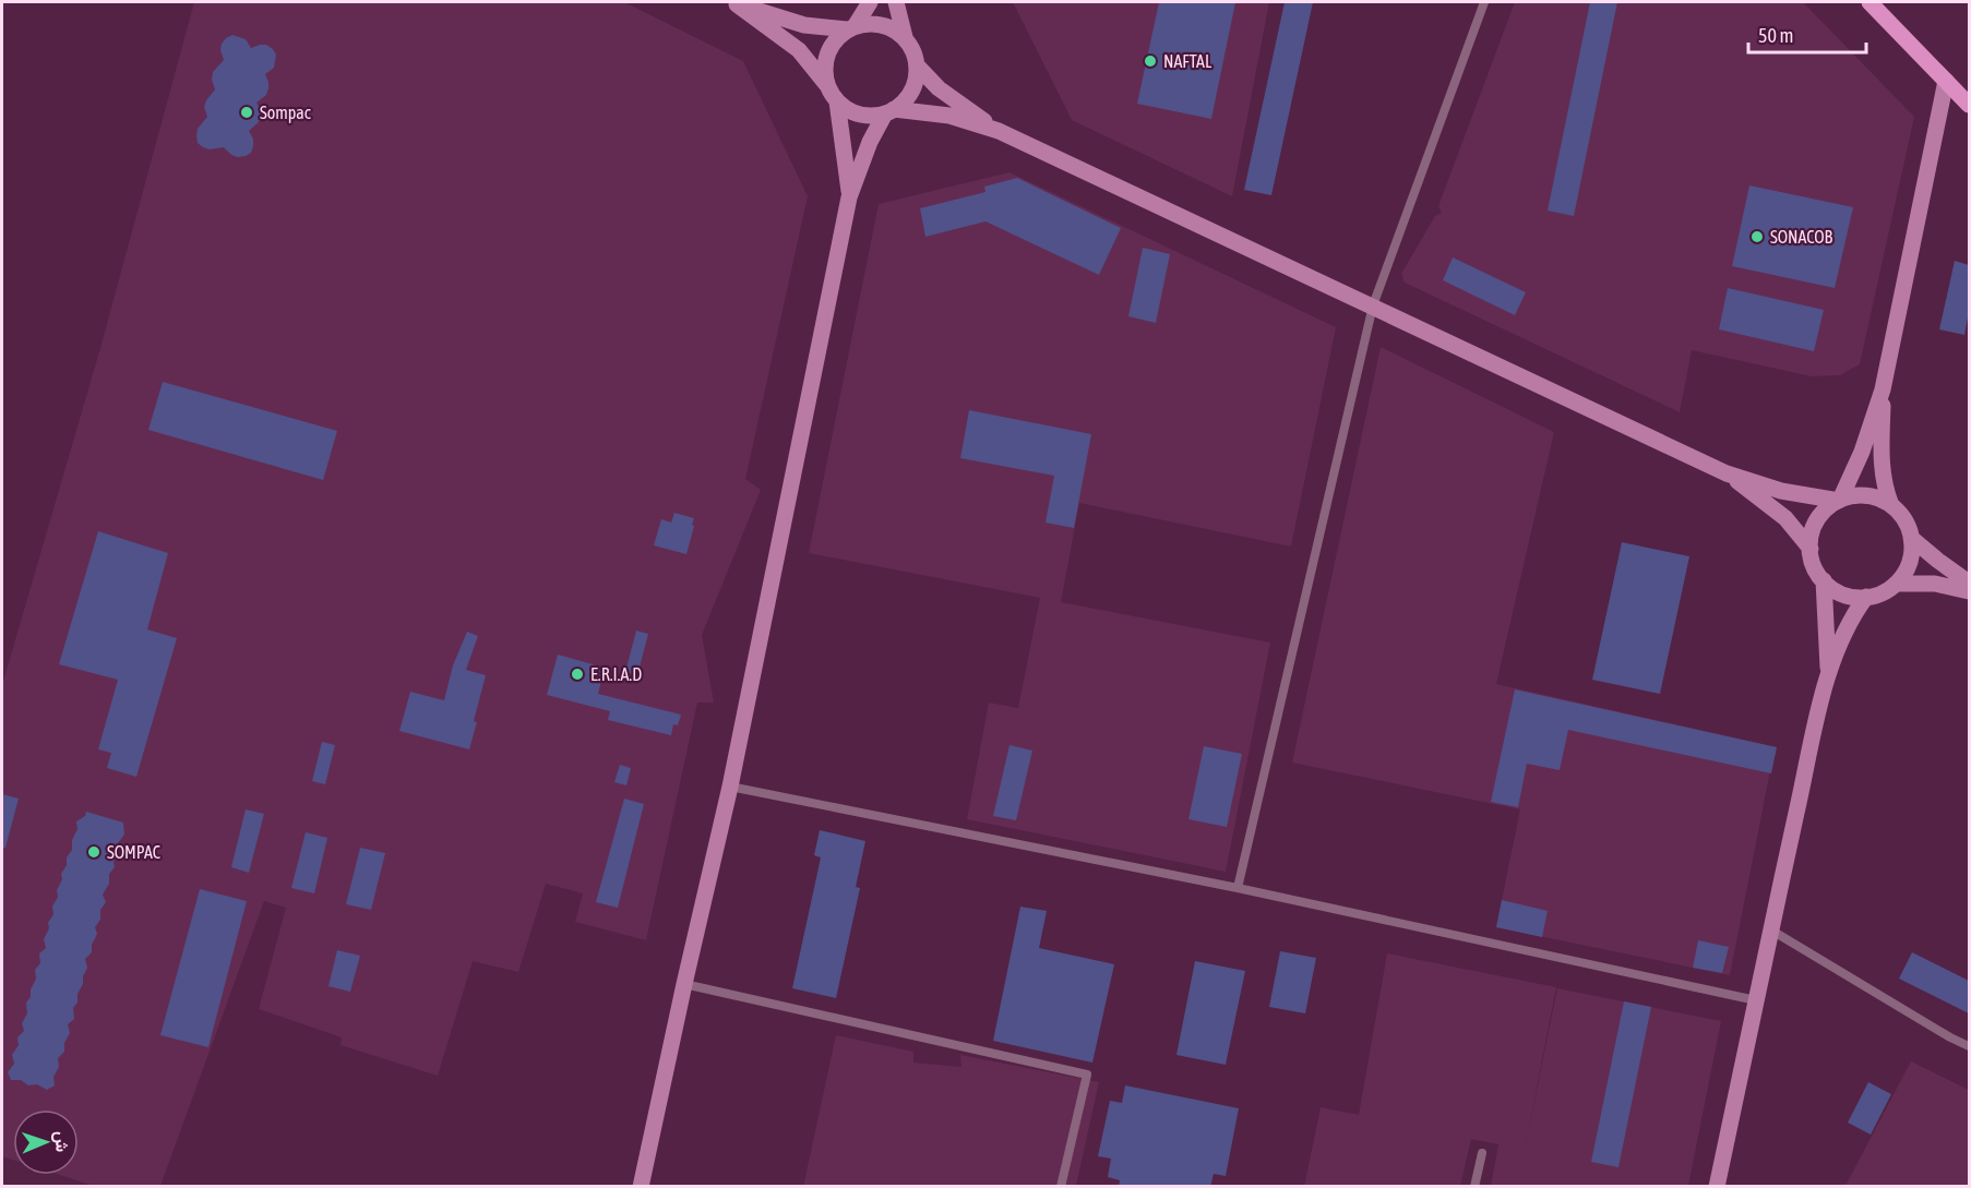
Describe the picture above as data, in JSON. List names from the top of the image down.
{
  "places": [
    "NAFTAL",
    "Sompac",
    "SONACOB",
    "E.R.I.A.D",
    "SOMPAC"
  ],
  "scale_bar": "50 m",
  "north": "right"
}
